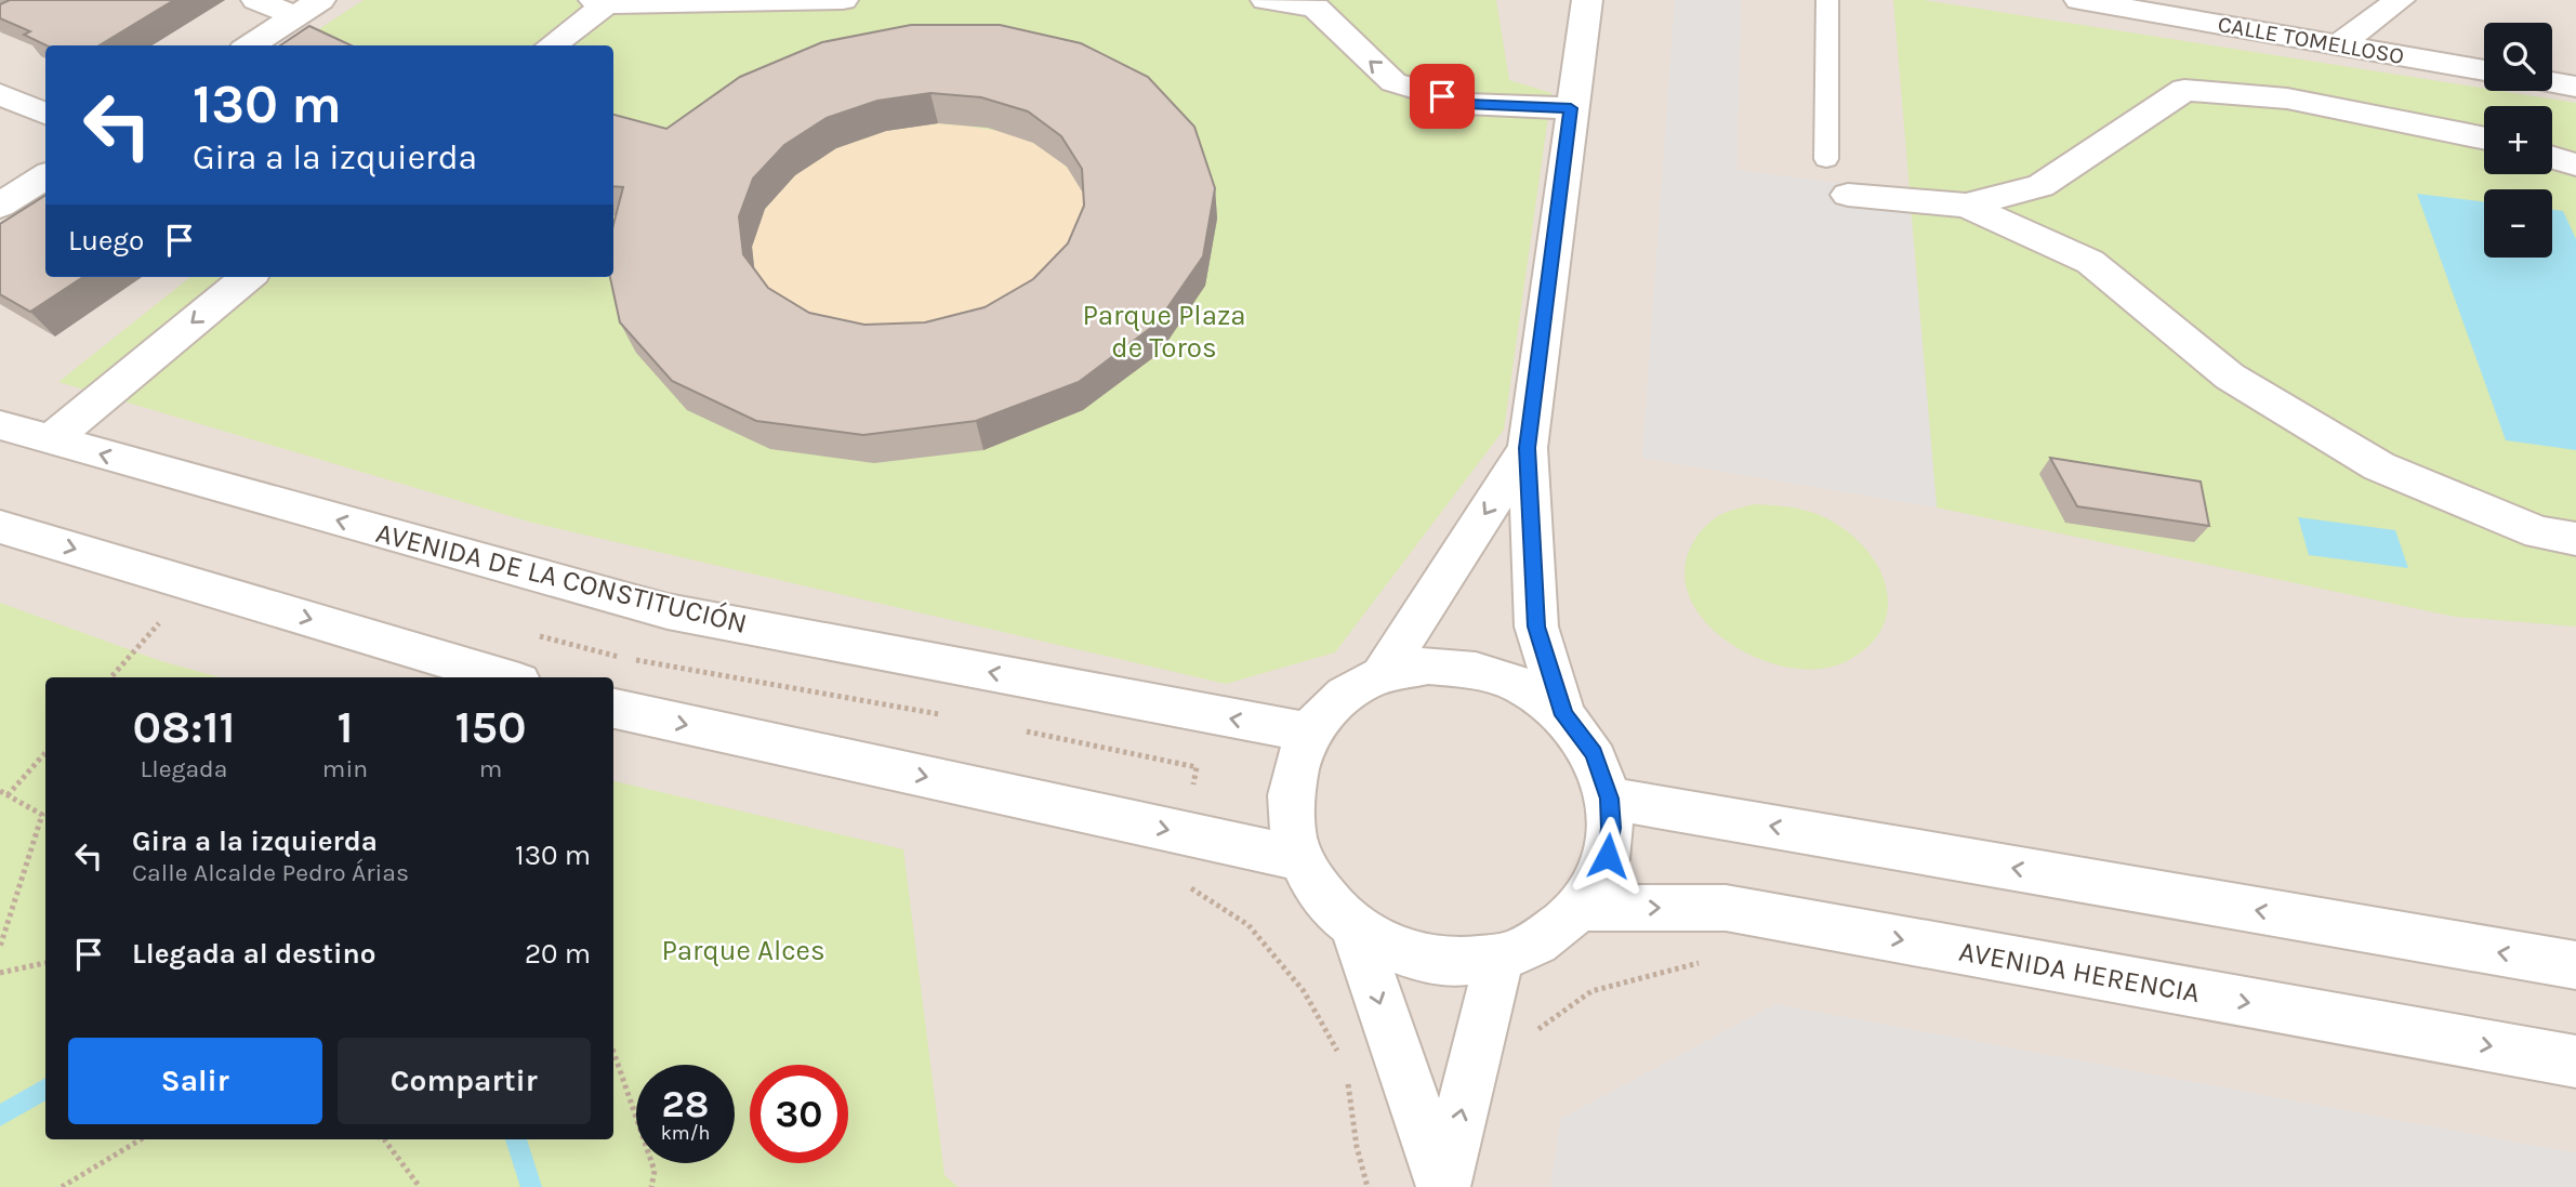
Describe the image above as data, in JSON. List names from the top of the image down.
{
  "streets": {
    "street": ["CALLE TOMELLOSO", "AVENIDA DE LA CONSTITUCIÓN", "AVENIDA HERENCIA"]
  },
  "parks": ["Parque Plaza de Toros", "Parque Alces"],
  "page": {
    "map_buttons": ["+", "−"],
    "turn": ["130 m", "Gira a la izquierda"],
    "then": "Luego",
    "eta": [
      "08:11",
      "Llegada",
      "1",
      "min",
      "150",
      "m"
    ],
    "list": [
      {
        "name": "Gira a la izquierda",
        "note": "Calle Alcalde Pedro Árias",
        "value": "130 m"
      },
      {
        "name": "Llegada al destino",
        "value": "20 m"
      }
    ],
    "buttons": ["Salir", "Compartir"],
    "speed": "28 km/h",
    "limit": "30"
  }
}
